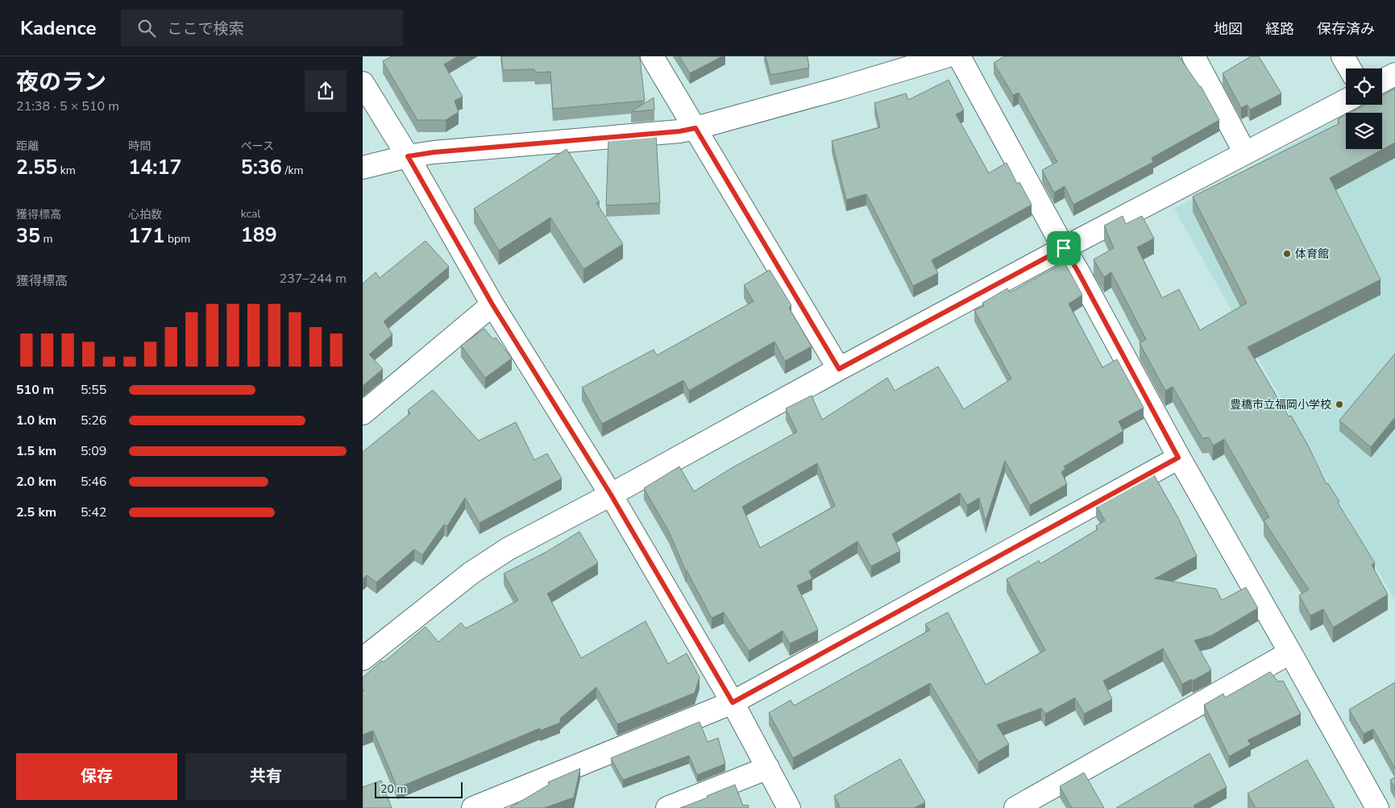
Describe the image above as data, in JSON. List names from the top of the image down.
{
  "places": ["体育館", "豊橋市立福岡小学校"],
  "scale_bar": "20 m",
  "page": {
    "header": "Kadence",
    "search": "ここで検索",
    "nav": ["地図", "経路", "保存済み"],
    "heading": ["夜のラン", "21:38 · 5 × 510 m"],
    "stats": [
      ["距離", "2.55 km"],
      ["時間", "14:17"],
      ["ペース", "5:36 /km"],
      ["獲得標高", "35 m"],
      ["心拍数", "171 bpm"],
      ["kcal", "189"]
    ],
    "chart": ["獲得標高", "237–244 m"],
    "list": [
      {
        "name": "510 m",
        "note": "5:55"
      },
      {
        "name": "1.0 km",
        "note": "5:26"
      },
      {
        "name": "1.5 km",
        "note": "5:09"
      },
      {
        "name": "2.0 km",
        "note": "5:46"
      },
      {
        "name": "2.5 km",
        "note": "5:42"
      }
    ],
    "buttons": ["保存", "共有"],
    "scale": "20 m"
  }
}
